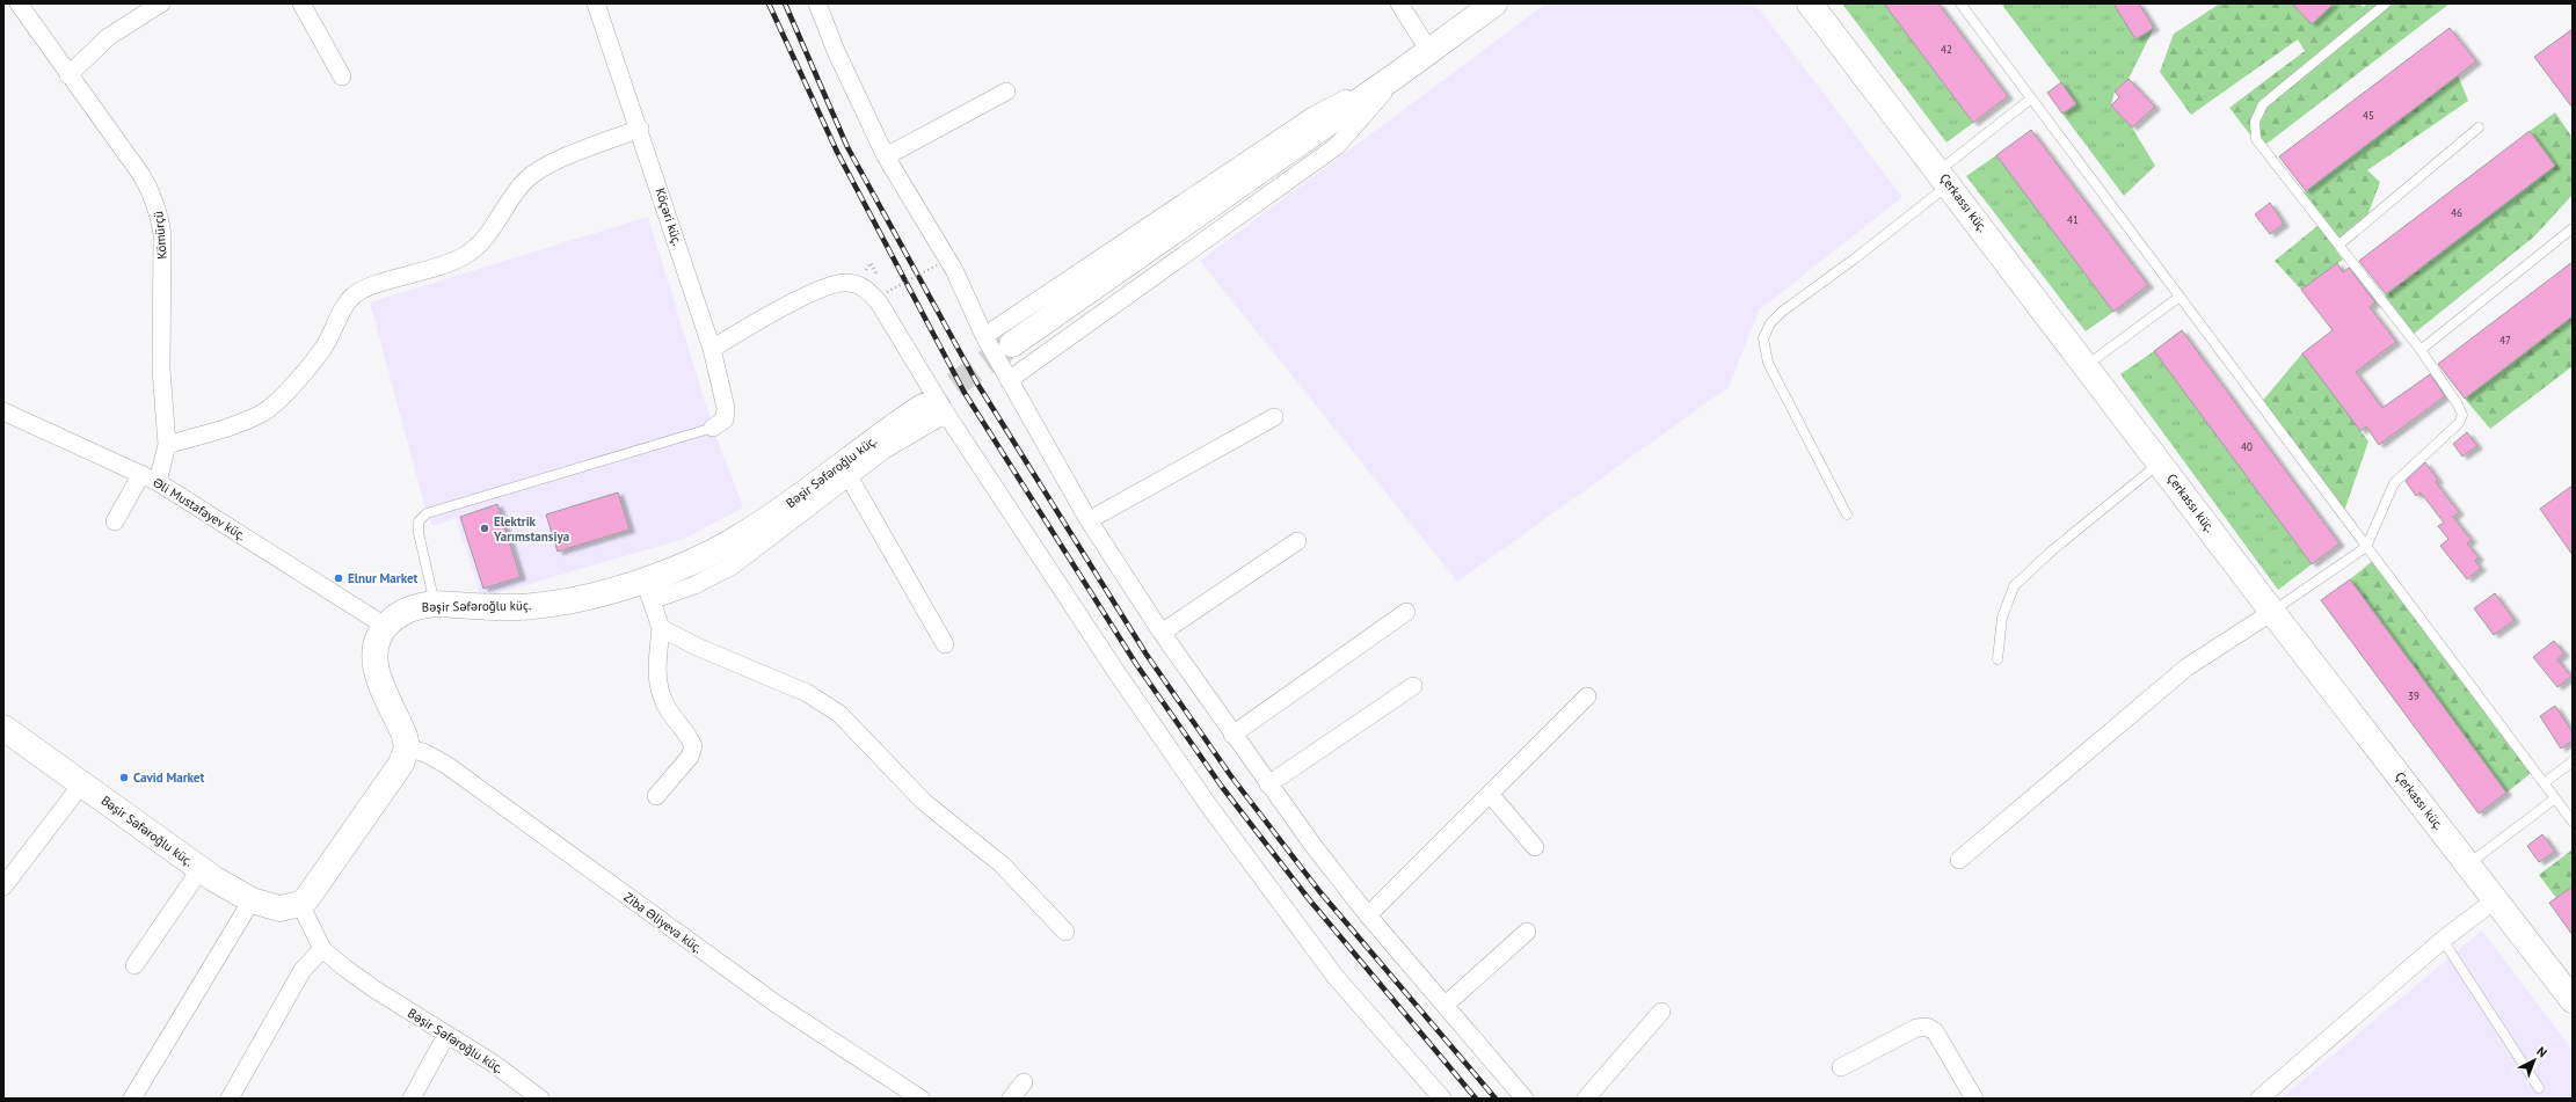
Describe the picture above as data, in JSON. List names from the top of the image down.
{
  "streets": {
    "street": [
      "Çerkassı küç.",
      "Köçəri küç.",
      "Kömürçü",
      "Bəşir Səfəroğlu küç.",
      "Əli Mustafayev küç.",
      "Ziba Əliyeva küç."
    ]
  },
  "crossings": [
    ["Kömürçü", "Əli Mustafayev küç."],
    ["Bəşir Səfəroğlu küç.", "Əli Mustafayev küç."],
    ["Bəşir Səfəroğlu küç.", "Ziba Əliyeva küç."]
  ],
  "places": ["Elektrik Yarımstansiya", "Elnur Market", "Cavid Market"],
  "house_numbers": [
    "42",
    "45",
    "46",
    "41",
    "47",
    "40",
    "39"
  ],
  "north": "top right"
}
